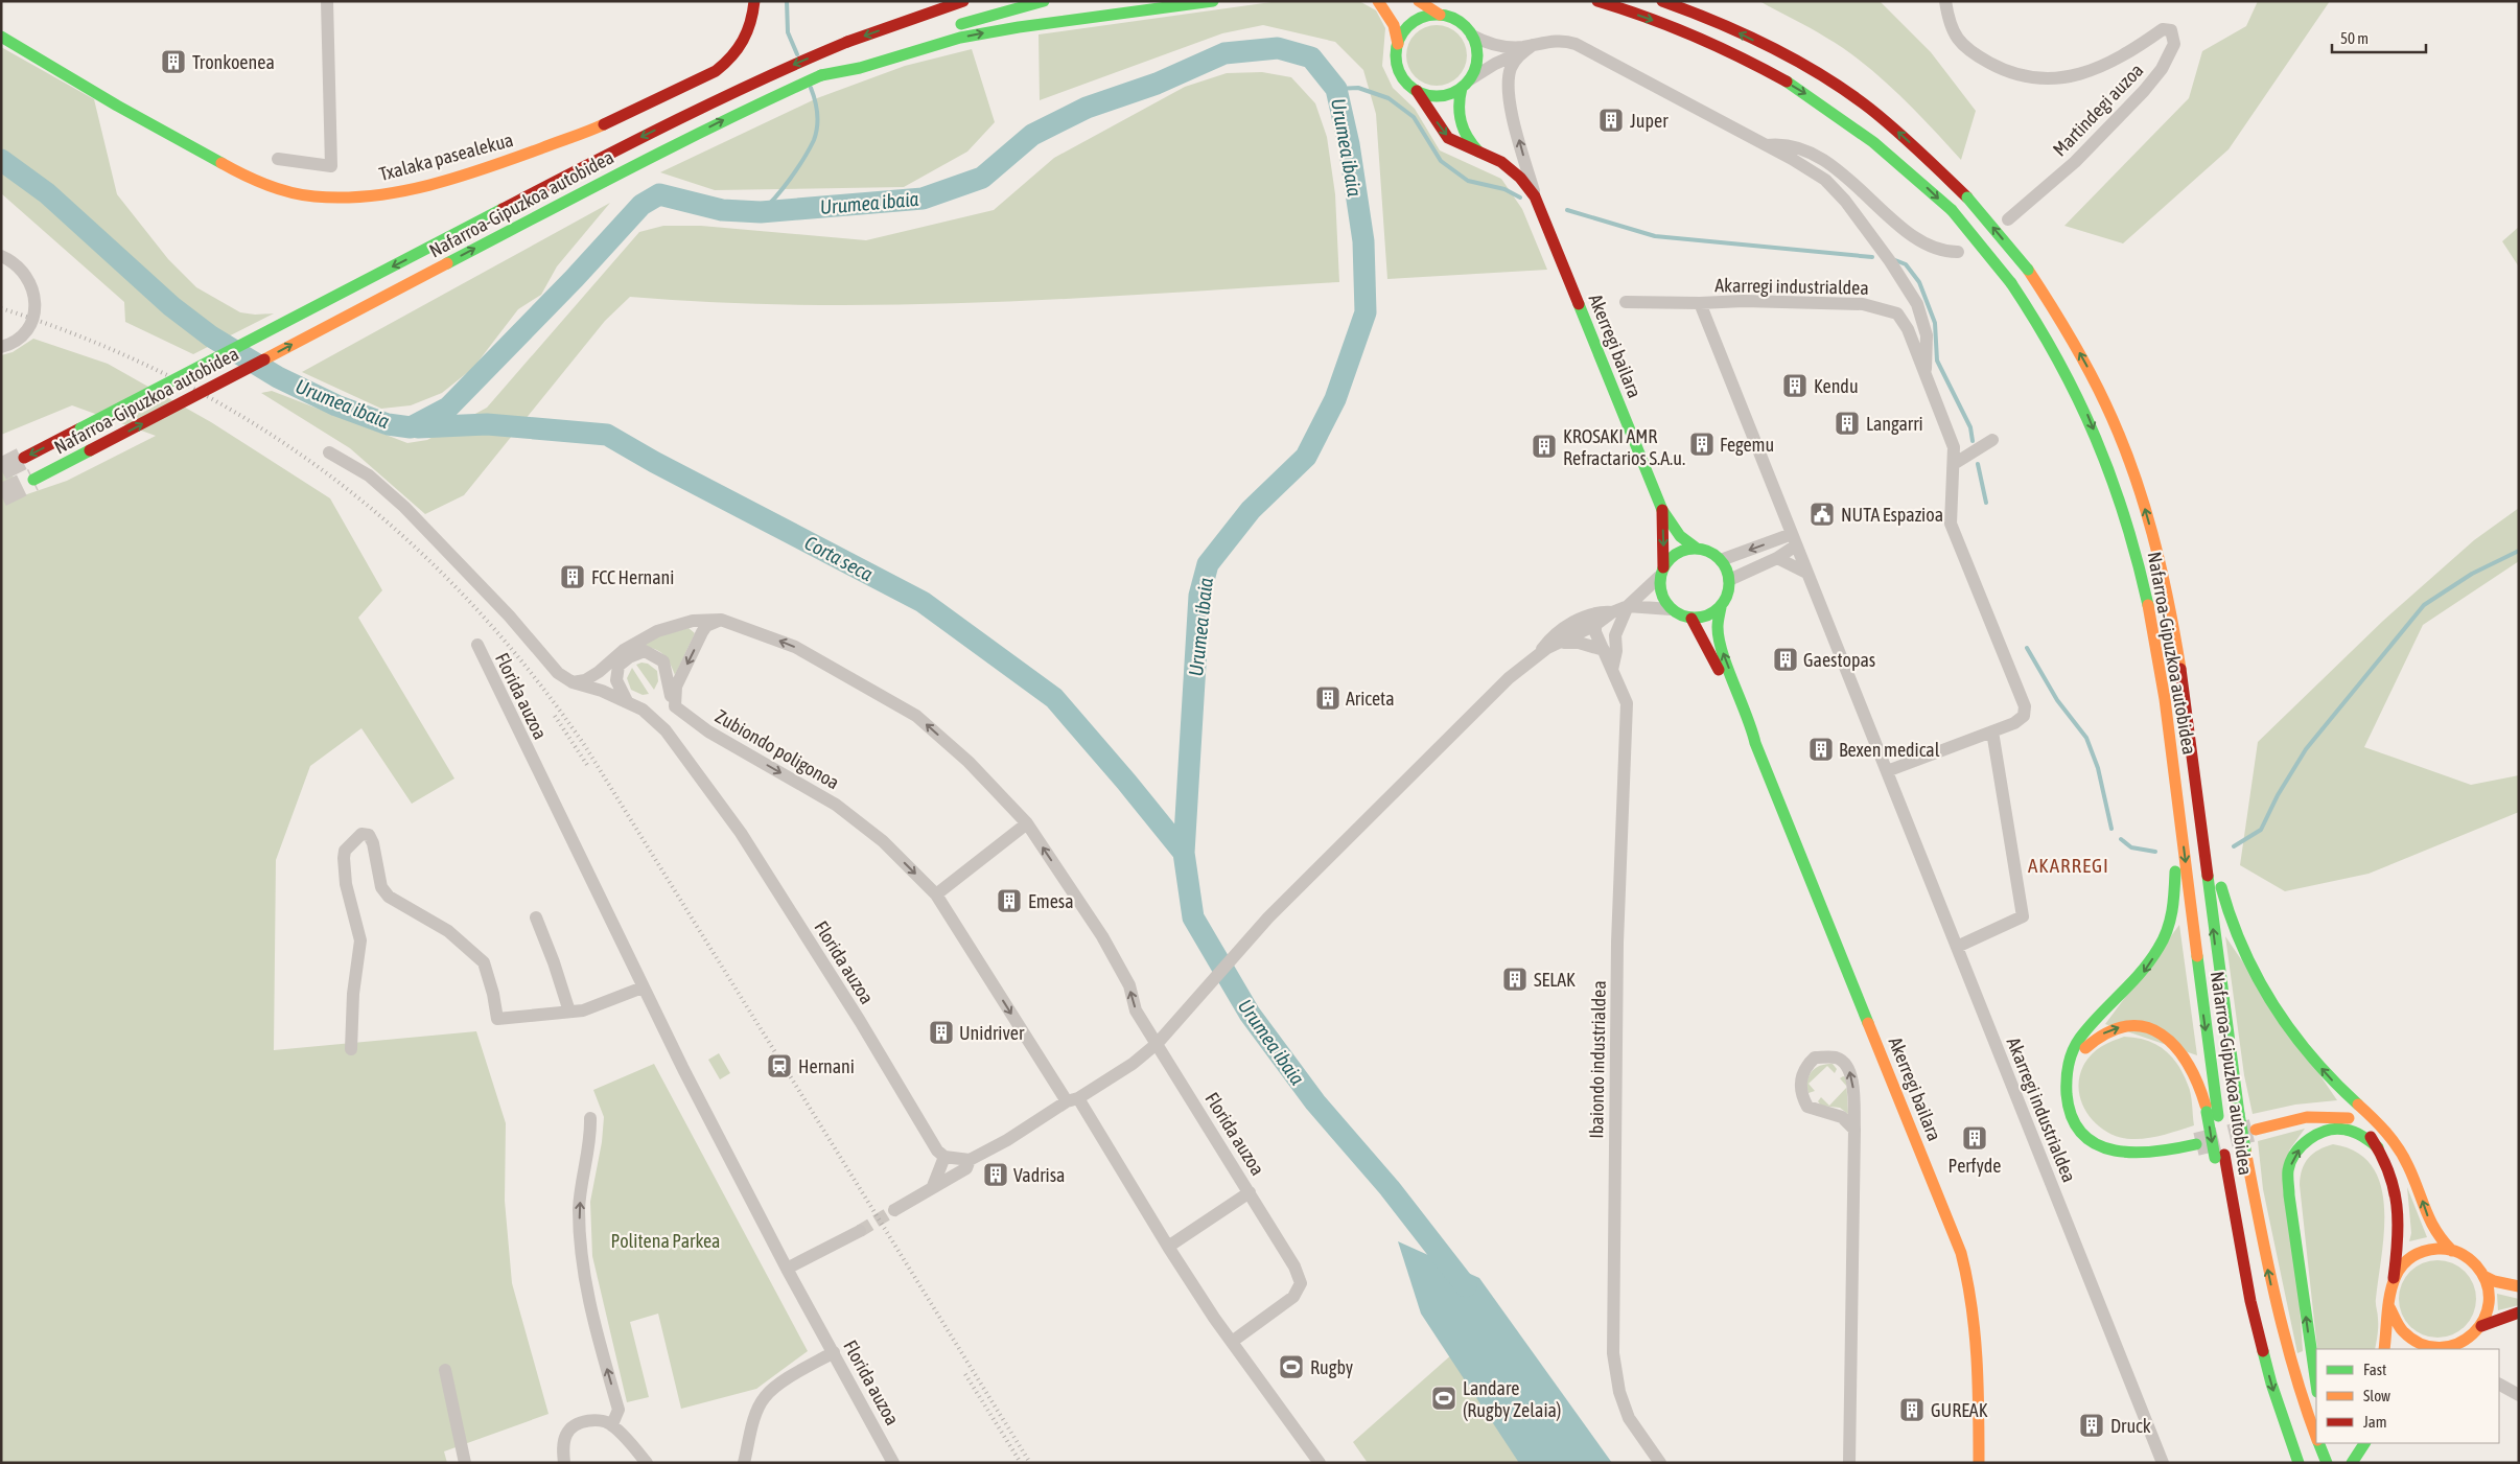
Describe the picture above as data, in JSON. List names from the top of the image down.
{
  "streets": {
    "main road": ["Txalaka pasealekua", "Nafarroa-Gipuzkoa autobidea", "Akerregi bailara"],
    "street": [
      "Martindegi auzoa",
      "Akarregi industrialdea",
      "Florida auzoa",
      "Zubiondo poligonoa",
      "Ibaiondo industrialdea"
    ]
  },
  "districts": ["AKARREGI"],
  "water": ["Urumea ibaia", "Corta seca"],
  "parks": ["Politena Parkea"],
  "places": {
    "building": [
      "Tronkoenea",
      "Juper",
      "Kendu",
      "Langarri",
      "Fegemu",
      "KROSAKI AMR Refractarios S.A.u.",
      "FCC Hernani",
      "Gaestopas",
      "Ariceta",
      "Bexen medical",
      "Emesa",
      "SELAK",
      "Unidriver",
      "Perfyde",
      "Vadrisa",
      "GUREAK",
      "Druck"
    ],
    "public building": ["NUTA Espazioa"],
    "station": ["Hernani"],
    "sports": ["Rugby", "Landare (Rugby Zelaia)"]
  },
  "legend": ["Fast", "Slow", "Jam"],
  "scale_bar": "50 m"
}
